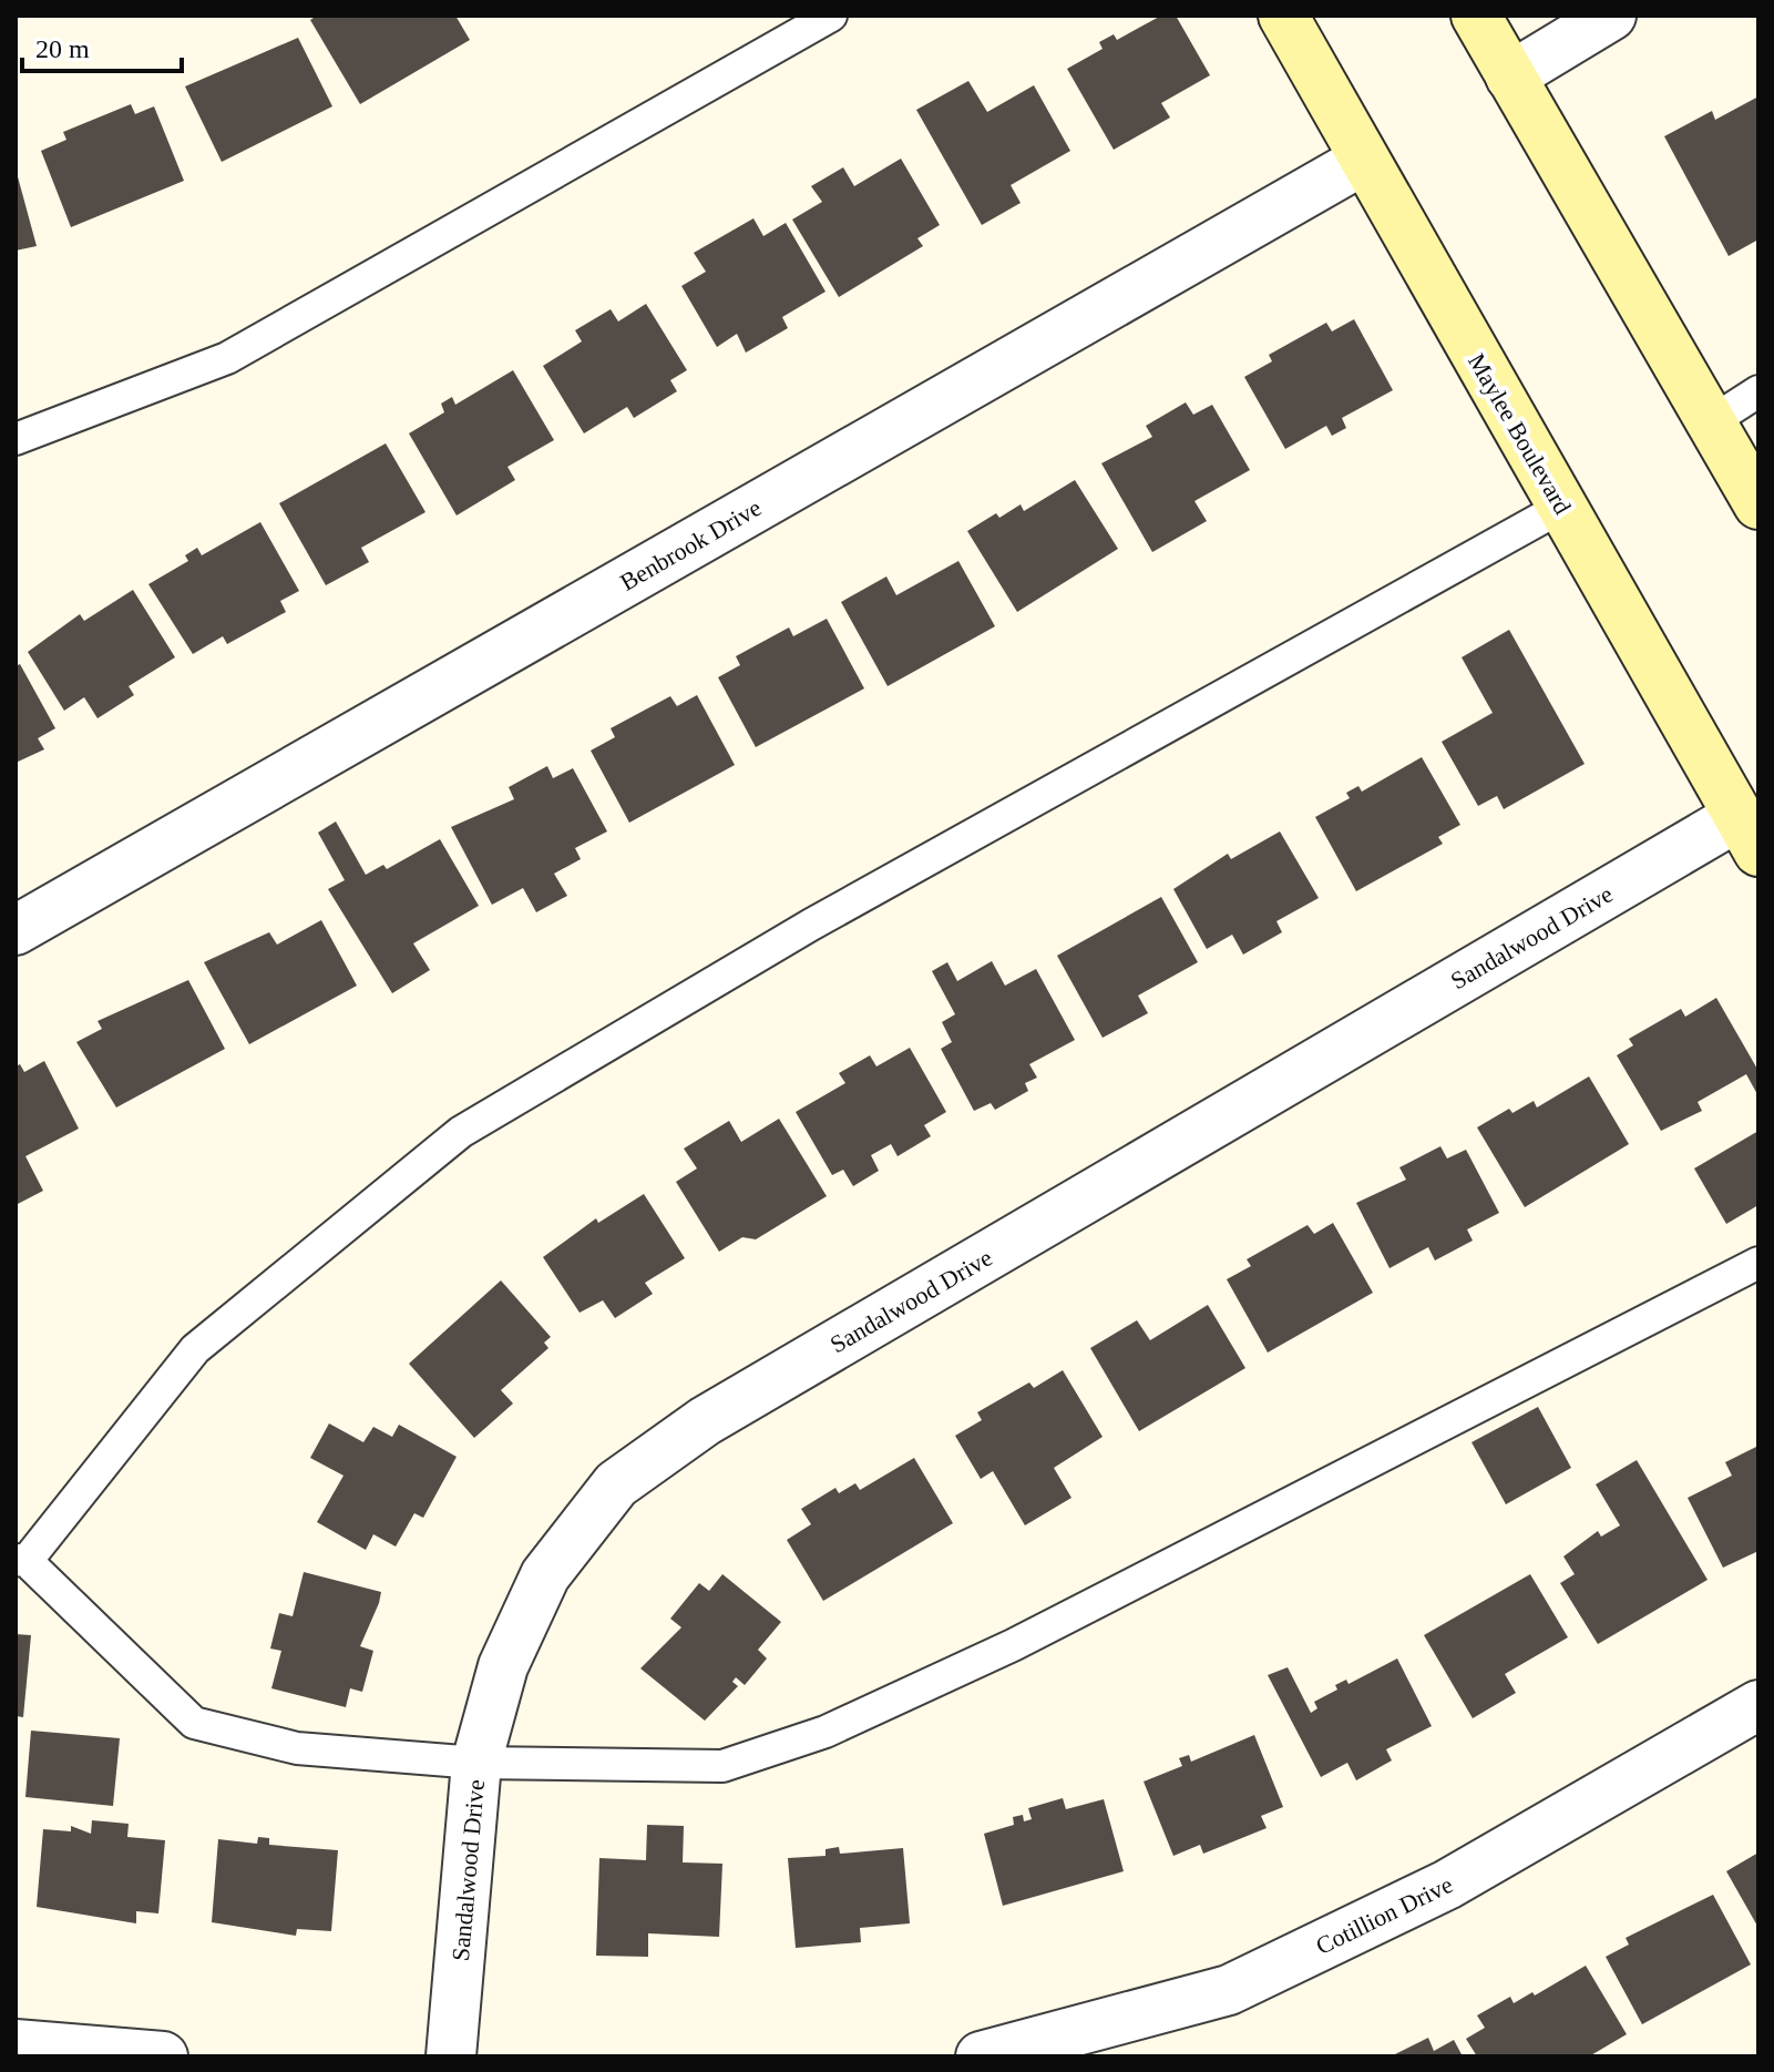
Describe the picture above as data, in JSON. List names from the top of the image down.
{
  "streets": {
    "main road": ["Maylee Boulevard"],
    "street": ["Benbrook Drive", "Sandalwood Drive", "Cotillion Drive"]
  },
  "crossings": [
    ["Maylee Boulevard", "Benbrook Drive"],
    ["Maylee Boulevard", "Sandalwood Drive"]
  ],
  "scale_bar": "20 m"
}
